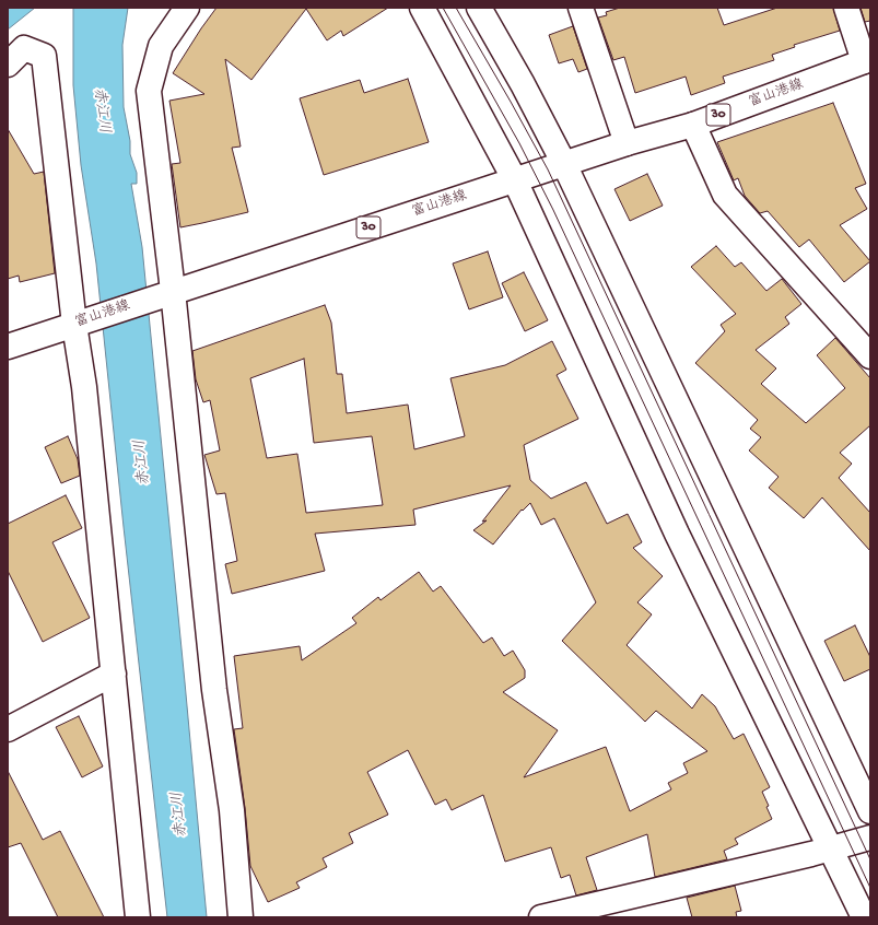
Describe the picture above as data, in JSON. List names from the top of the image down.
{
  "streets": {
    "street": ["富山港線", "30"]
  },
  "water": ["赤江川"]
}
